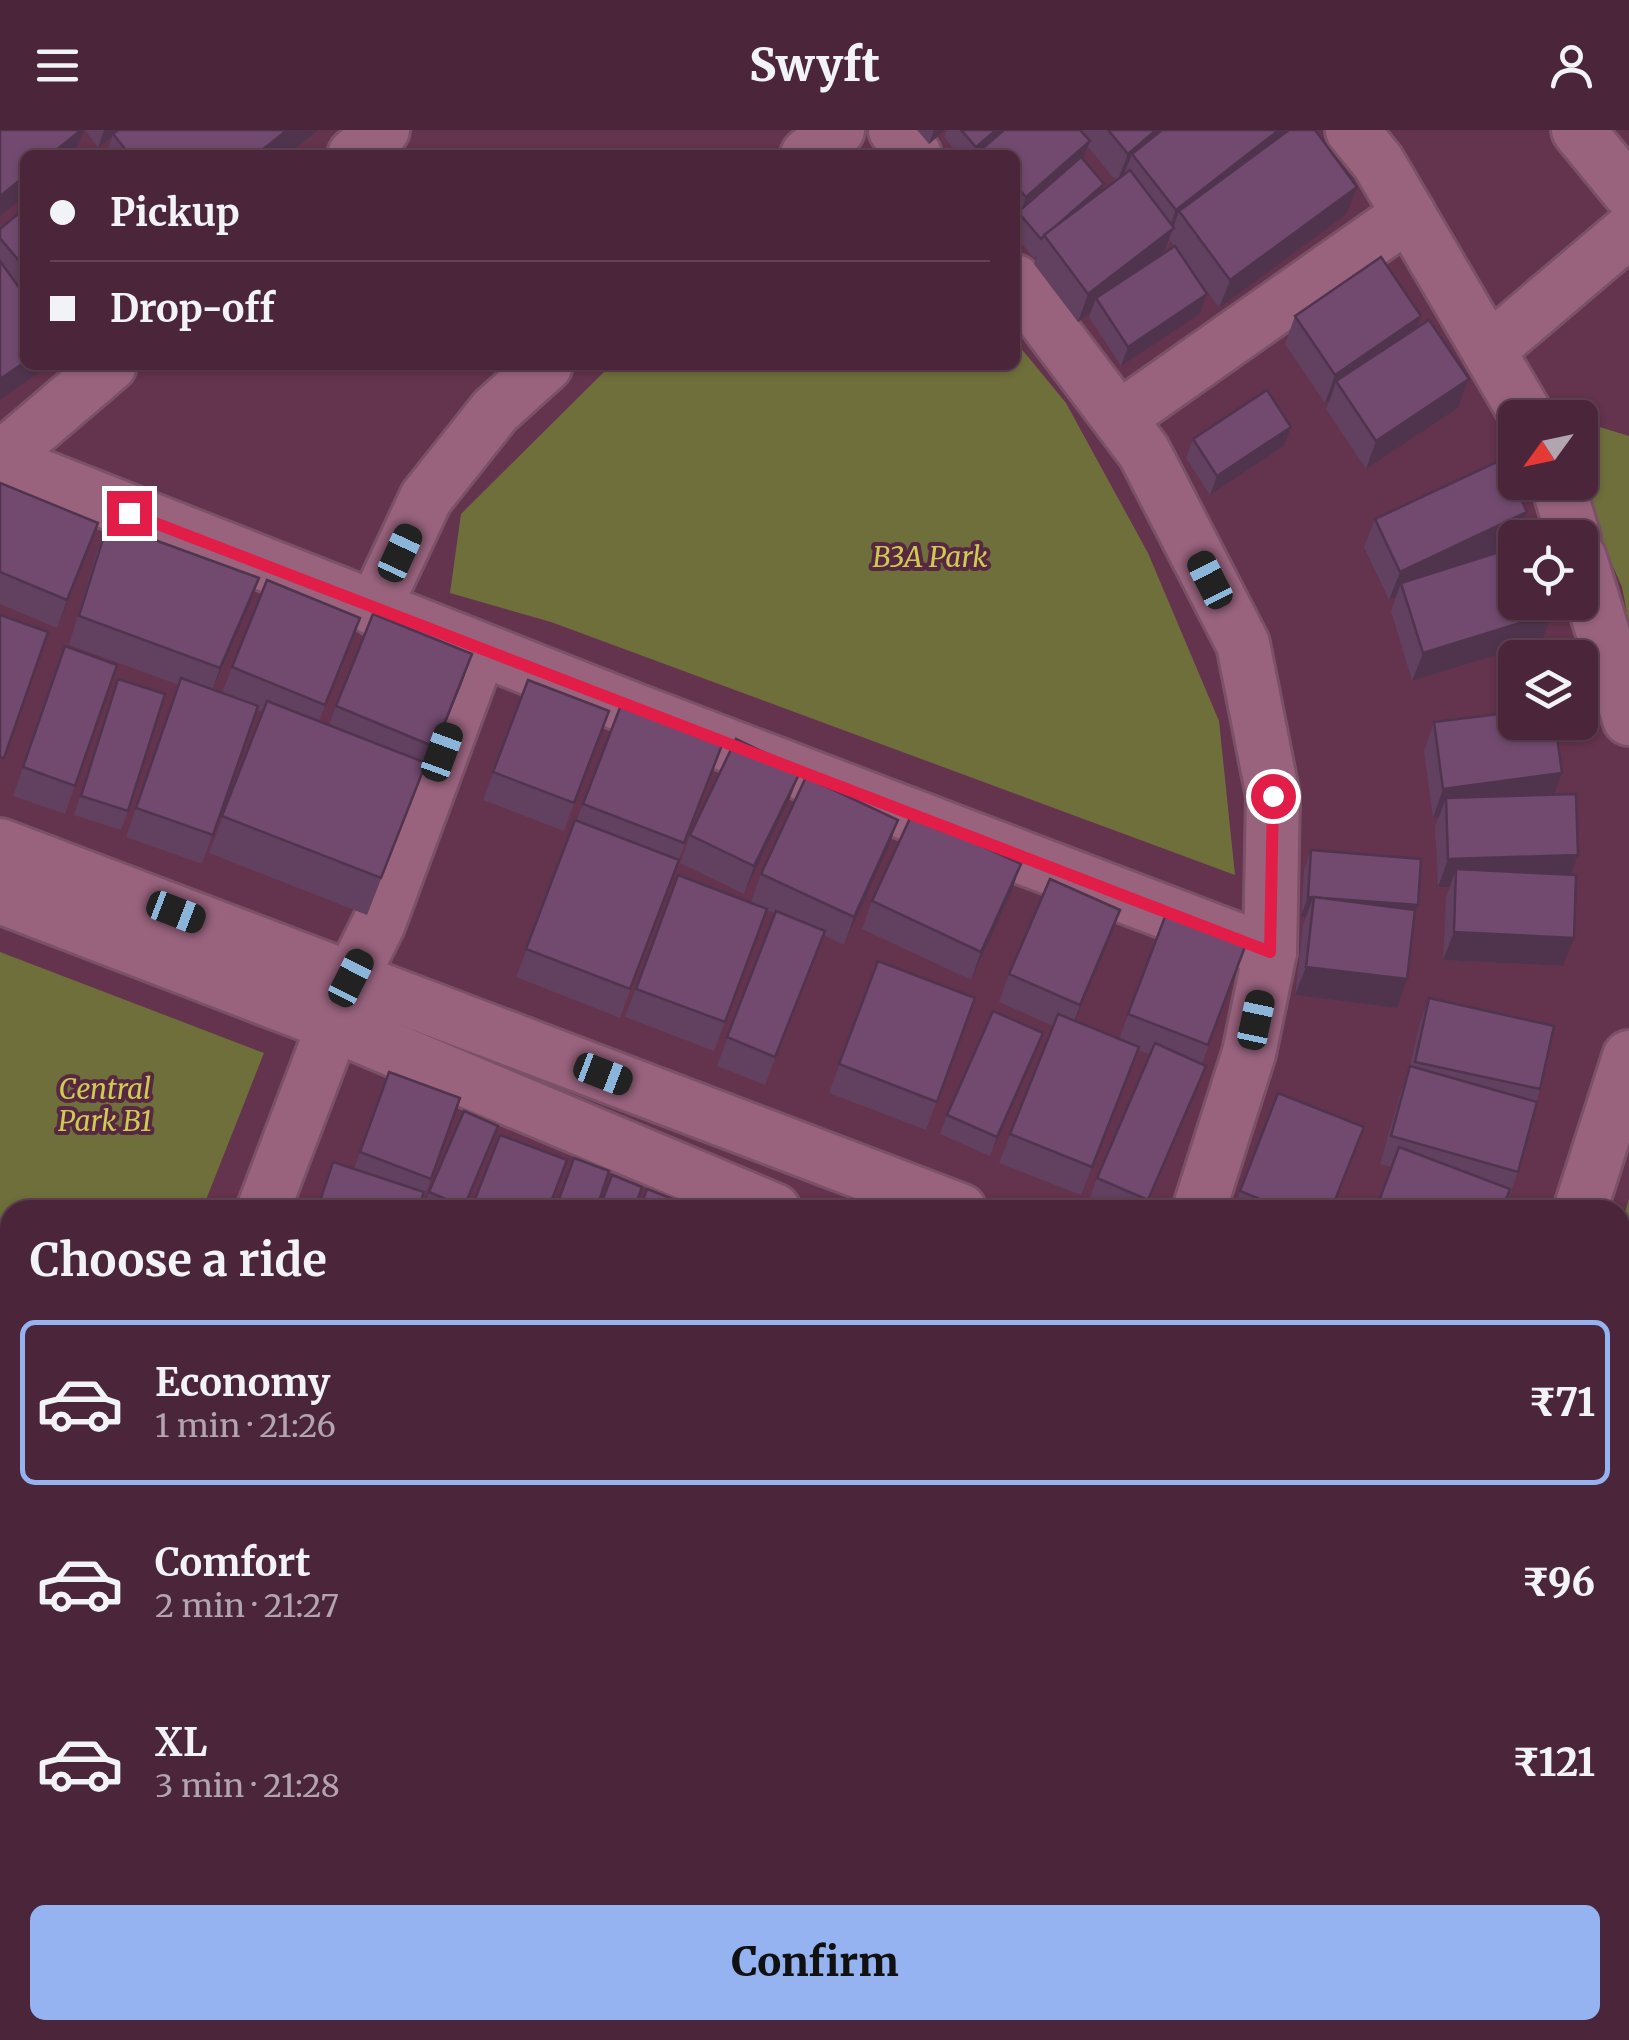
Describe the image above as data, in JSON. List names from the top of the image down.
{
  "parks": ["B3A Park", "Central Park B1"],
  "north": "bottom left",
  "page": {
    "header": "Swyft",
    "banner": ["Pickup", "Drop-off"],
    "heading": "Choose a ride",
    "list": [
      {
        "name": "Economy",
        "note": "1 min · 21:26",
        "value": "₹71"
      },
      {
        "name": "Comfort",
        "note": "2 min · 21:27",
        "value": "₹96"
      },
      {
        "name": "XL",
        "note": "3 min · 21:28",
        "value": "₹121"
      }
    ],
    "buttons": "Confirm"
  }
}
